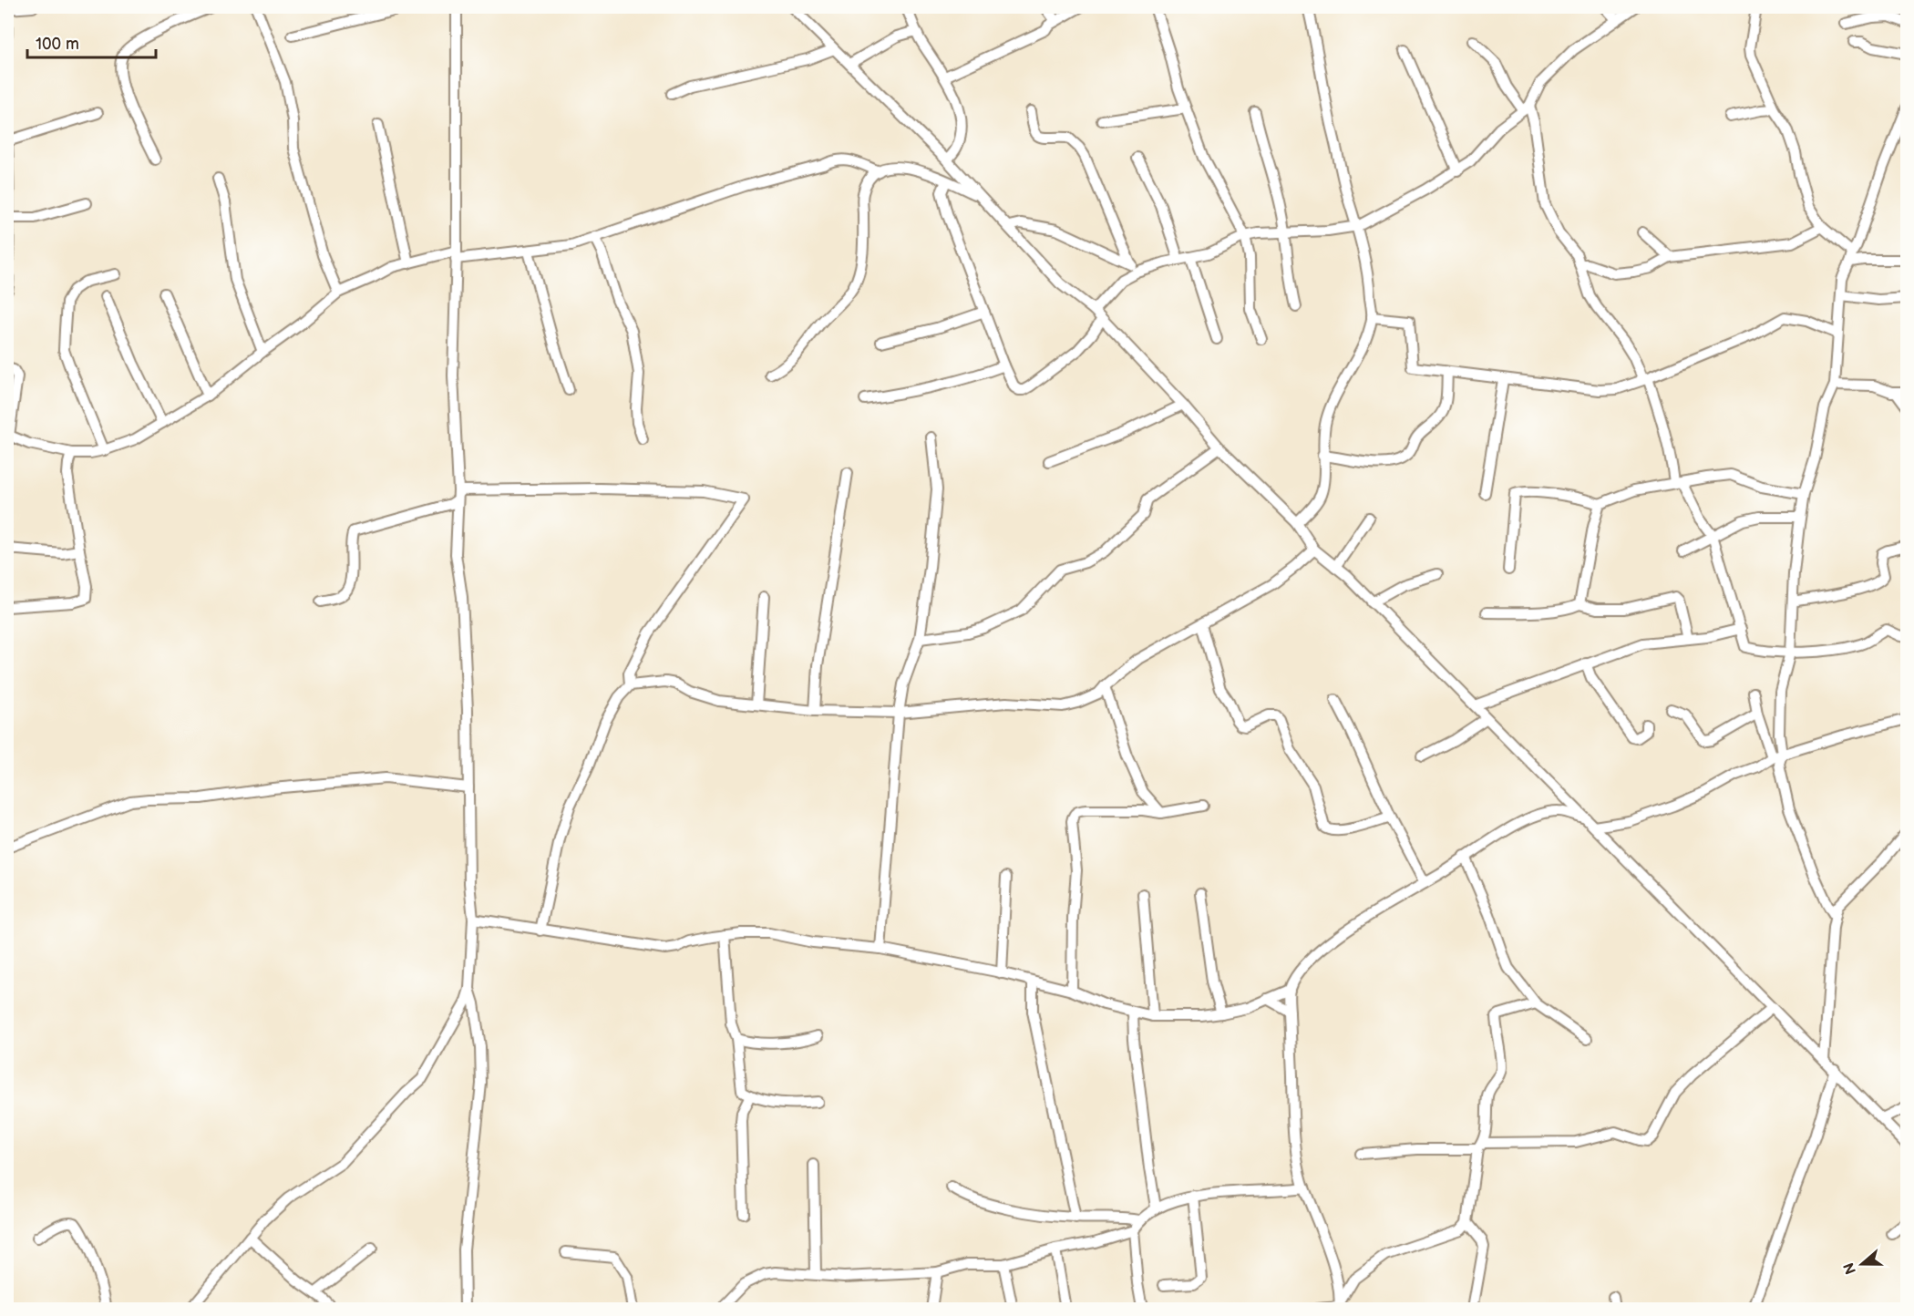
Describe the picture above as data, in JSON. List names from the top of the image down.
{
  "scale_bar": "100 m",
  "north": "left"
}
